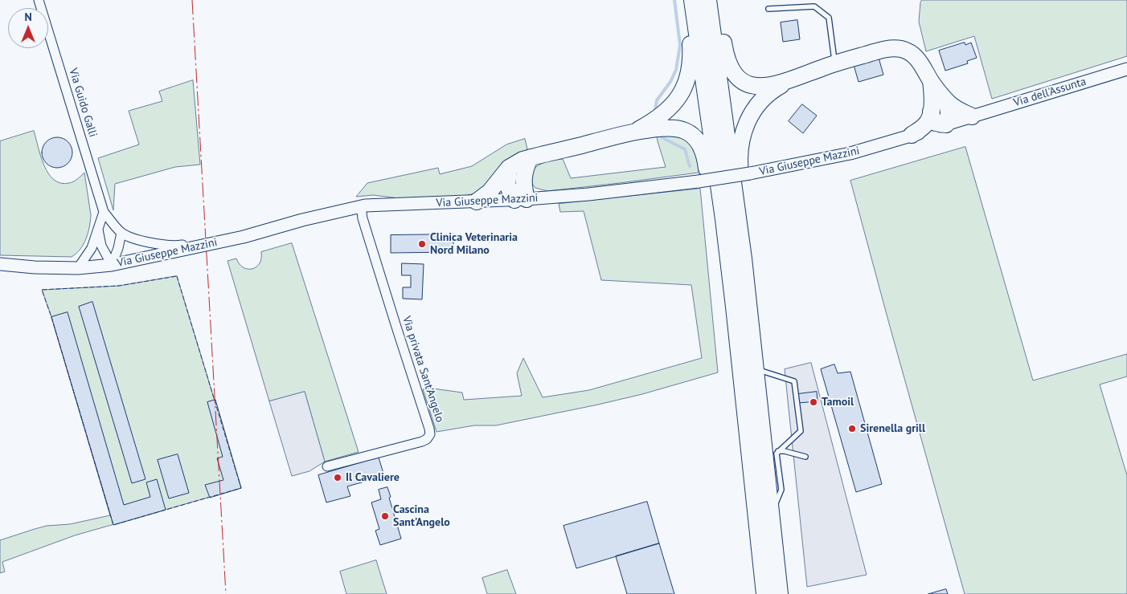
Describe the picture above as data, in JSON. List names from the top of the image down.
{
  "streets": {
    "street": [
      "Via dell'Assunta",
      "Via Guido Galli",
      "Via Giuseppe Mazzini",
      "Via privata Sant'Angelo"
    ]
  },
  "crossings": [
    ["Via dell'Assunta", "Via Giuseppe Mazzini"],
    ["Via Giuseppe Mazzini", "Via privata Sant'Angelo"]
  ],
  "places": [
    "Clinica Veterinaria Nord Milano",
    "Tamoil",
    "Sirenella grill",
    "Il Cavaliere",
    "Cascina Sant'Angelo"
  ],
  "north": "top"
}
